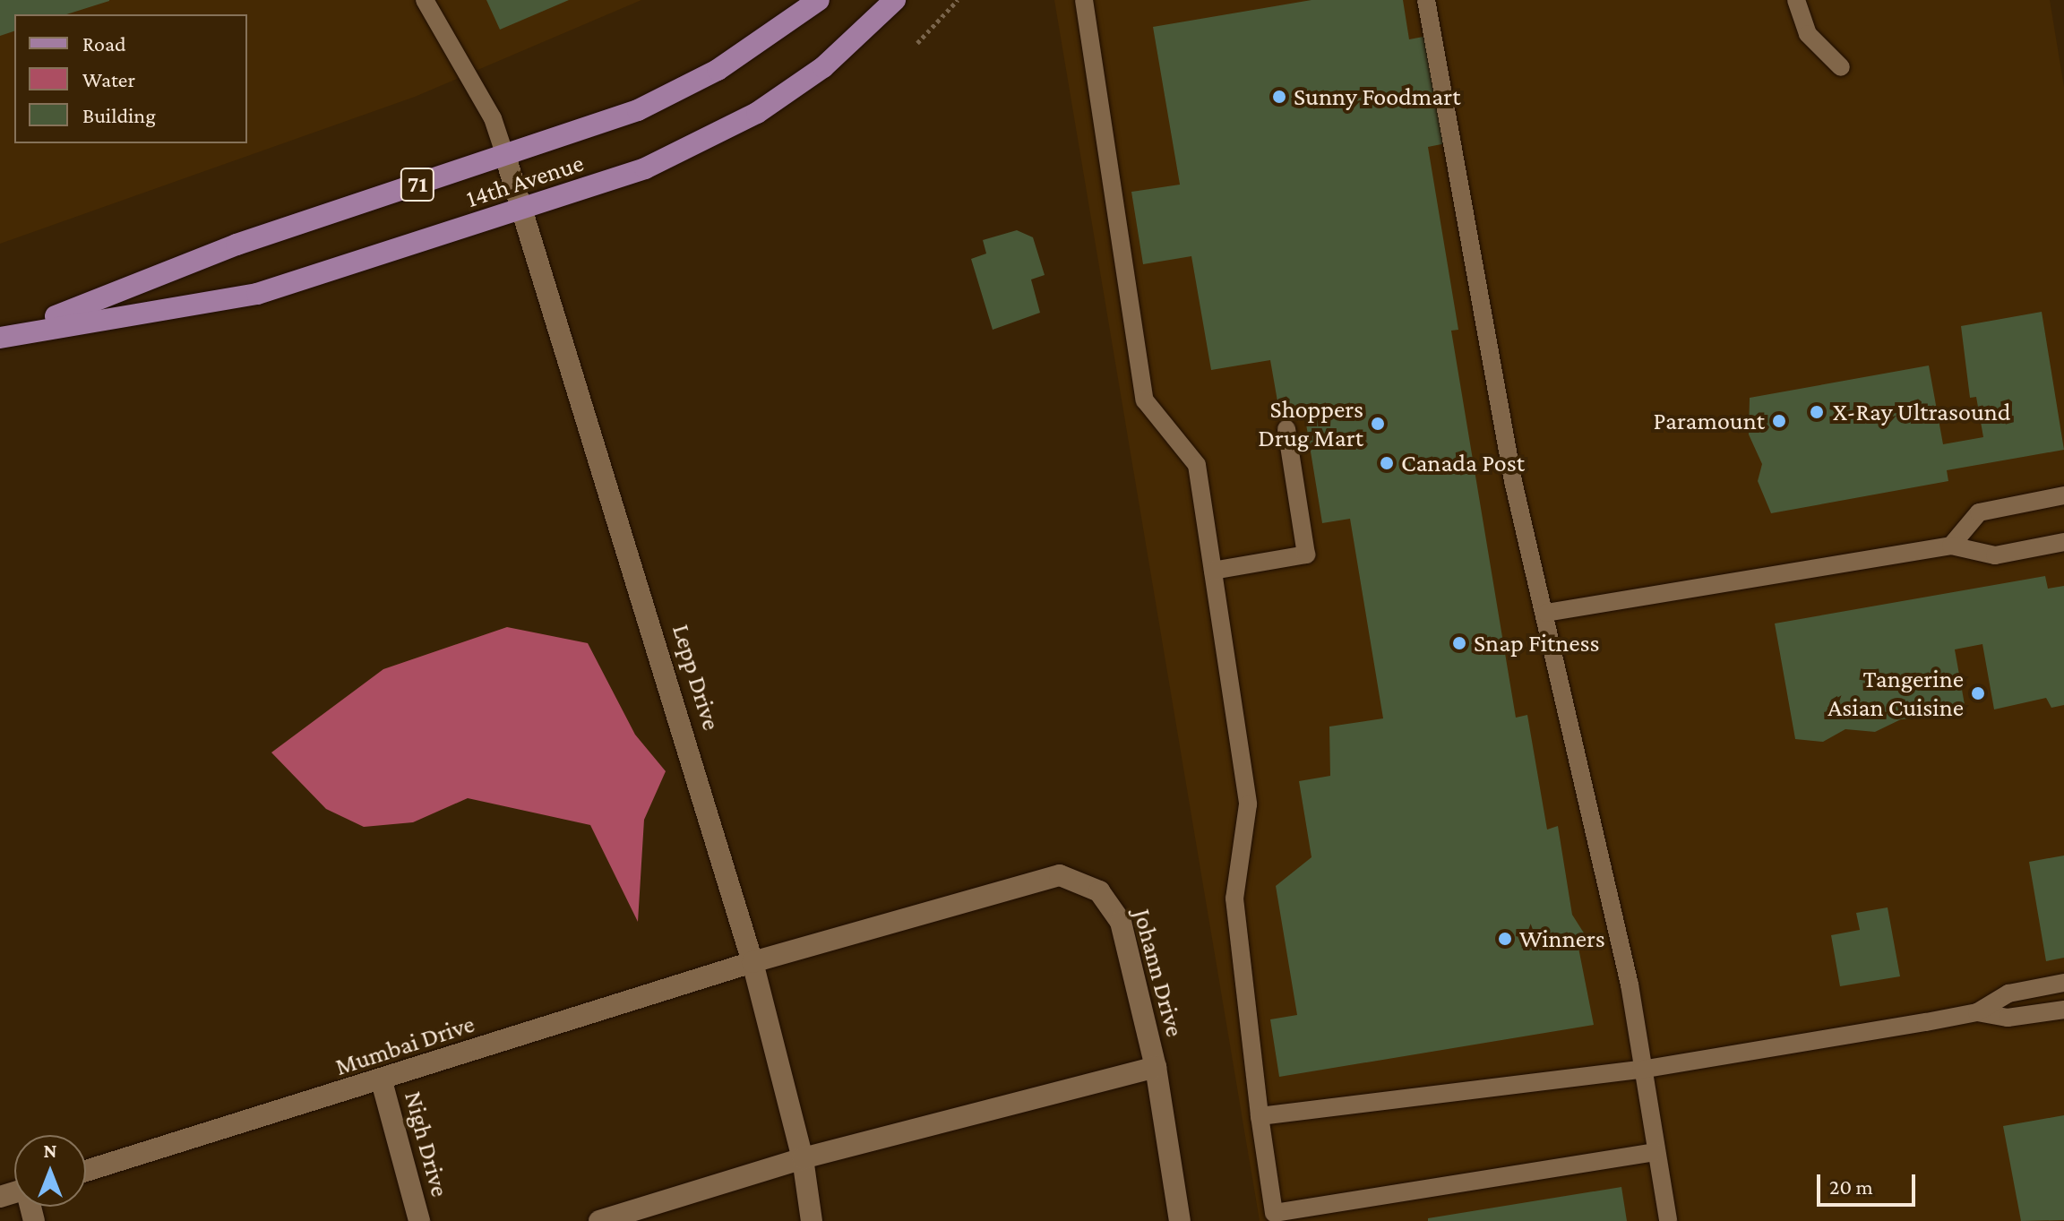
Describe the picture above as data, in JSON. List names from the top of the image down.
{
  "streets": {
    "main road": ["14th Avenue", "71"],
    "street": [
      "Lepp Drive",
      "Johann Drive",
      "Mumbai Drive",
      "Nigh Drive"
    ]
  },
  "crossings": [
    ["14th Avenue", "Lepp Drive"],
    ["Lepp Drive", "Johann Drive"],
    ["Lepp Drive", "Mumbai Drive"],
    ["Johann Drive", "Mumbai Drive"],
    ["Mumbai Drive", "Nigh Drive"]
  ],
  "places": [
    "Sunny Foodmart",
    "X-Ray Ultrasound",
    "Paramount",
    "Shoppers Drug Mart",
    "Canada Post",
    "Snap Fitness",
    "Tangerine Asian Cuisine",
    "Winners"
  ],
  "legend": ["Road", "Water", "Building"],
  "scale_bar": "20 m",
  "north": "top"
}
